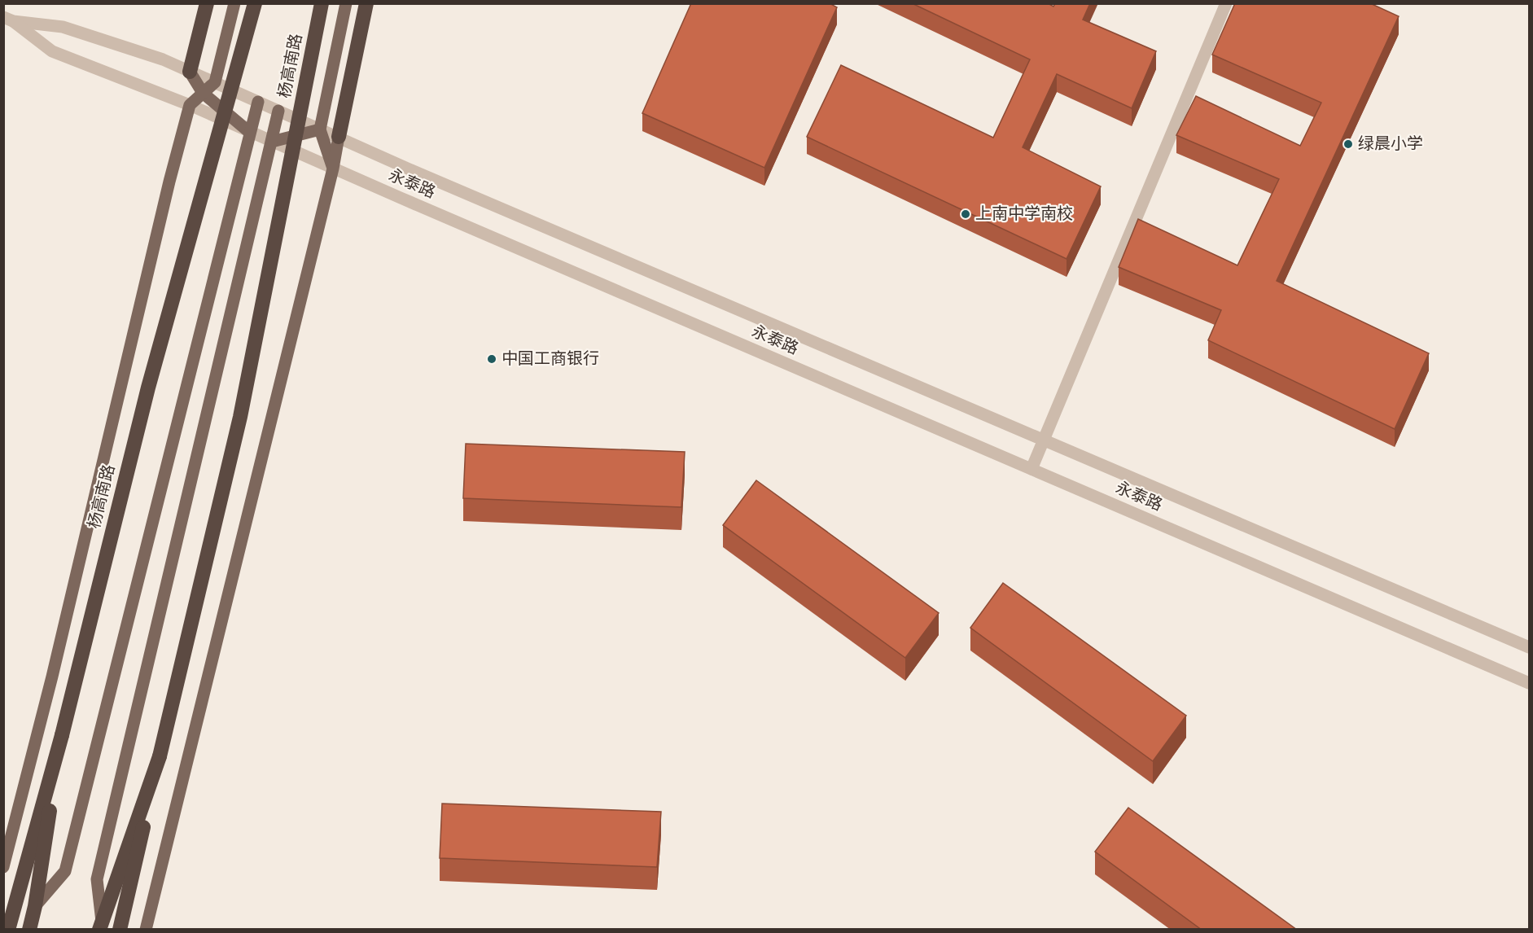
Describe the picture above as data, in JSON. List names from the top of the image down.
{
  "streets": {
    "highway": ["杨高南路"],
    "street": ["永泰路"]
  },
  "crossings": [
    ["杨高南路", "永泰路"]
  ],
  "places": ["绿晨小学", "上南中学南校", "中国工商银行"]
}
